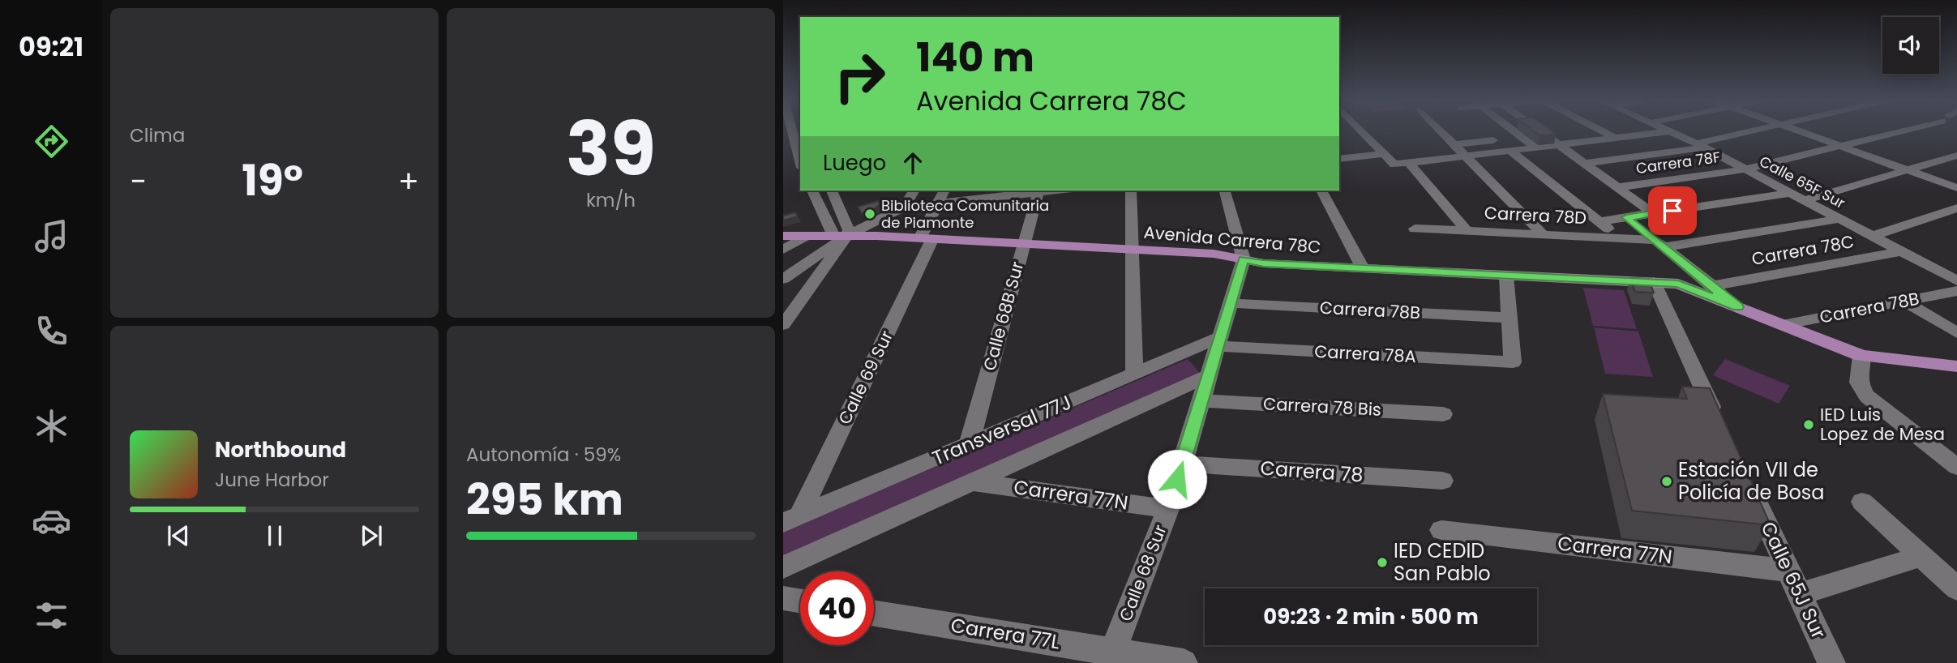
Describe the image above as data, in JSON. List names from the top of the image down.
{
  "streets": {
    "main road": ["Avenida Carrera 78C"],
    "street": [
      "Carrera 78F",
      "Calle 65F Sur",
      "Carrera 78D",
      "Carrera 78C",
      "Carrera 78B",
      "Calle 68B Sur",
      "Carrera 78A",
      "Calle 69 Sur",
      "Carrera 78 Bis",
      "Transversal 77J",
      "Carrera 78",
      "Carrera 77N",
      "Calle 68 Sur",
      "Calle 65J Sur",
      "Carrera 77L"
    ]
  },
  "crossings": [
    ["Carrera 78F", "Calle 65F Sur"],
    ["Calle 65F Sur", "Carrera 78D"],
    ["Calle 65F Sur", "Carrera 78C"],
    ["Avenida Carrera 78C", "Carrera 78B"],
    ["Avenida Carrera 78C", "Calle 68B Sur"],
    ["Avenida Carrera 78C", "Calle 69 Sur"],
    ["Avenida Carrera 78C", "Calle 68 Sur"],
    ["Carrera 78B", "Carrera 78A"],
    ["Carrera 78B", "Calle 68 Sur"],
    ["Calle 68B Sur", "Transversal 77J"],
    ["Carrera 78A", "Transversal 77J"],
    ["Carrera 78A", "Calle 68 Sur"],
    ["Calle 69 Sur", "Transversal 77J"],
    ["Carrera 78 Bis", "Calle 68 Sur"],
    ["Transversal 77J", "Carrera 77N"],
    ["Transversal 77J", "Calle 68 Sur"],
    ["Carrera 78", "Calle 68 Sur"],
    ["Carrera 77N", "Calle 68 Sur"],
    ["Carrera 77N", "Calle 65J Sur"],
    ["Calle 68 Sur", "Carrera 77L"]
  ],
  "places": [
    "Biblioteca Comunitaria de Piamonte",
    "IED Luis Lopez de Mesa",
    "Estación VII de Policía de Bosa",
    "IED CEDID San Pablo"
  ],
  "page": {
    "tabs": "09:21",
    "tile": [
      "Clima",
      ["39", "km/h"],
      ["Autonomía · 59%", "295 km"]
    ],
    "turn": ["140 m", "Avenida Carrera 78C"],
    "then": "Luego",
    "heat": ["−", "19°", "+"],
    "song": ["Northbound", "June Harbor"],
    "limit": "40",
    "trip": "09:23 · 2 min · 500 m"
  }
}
